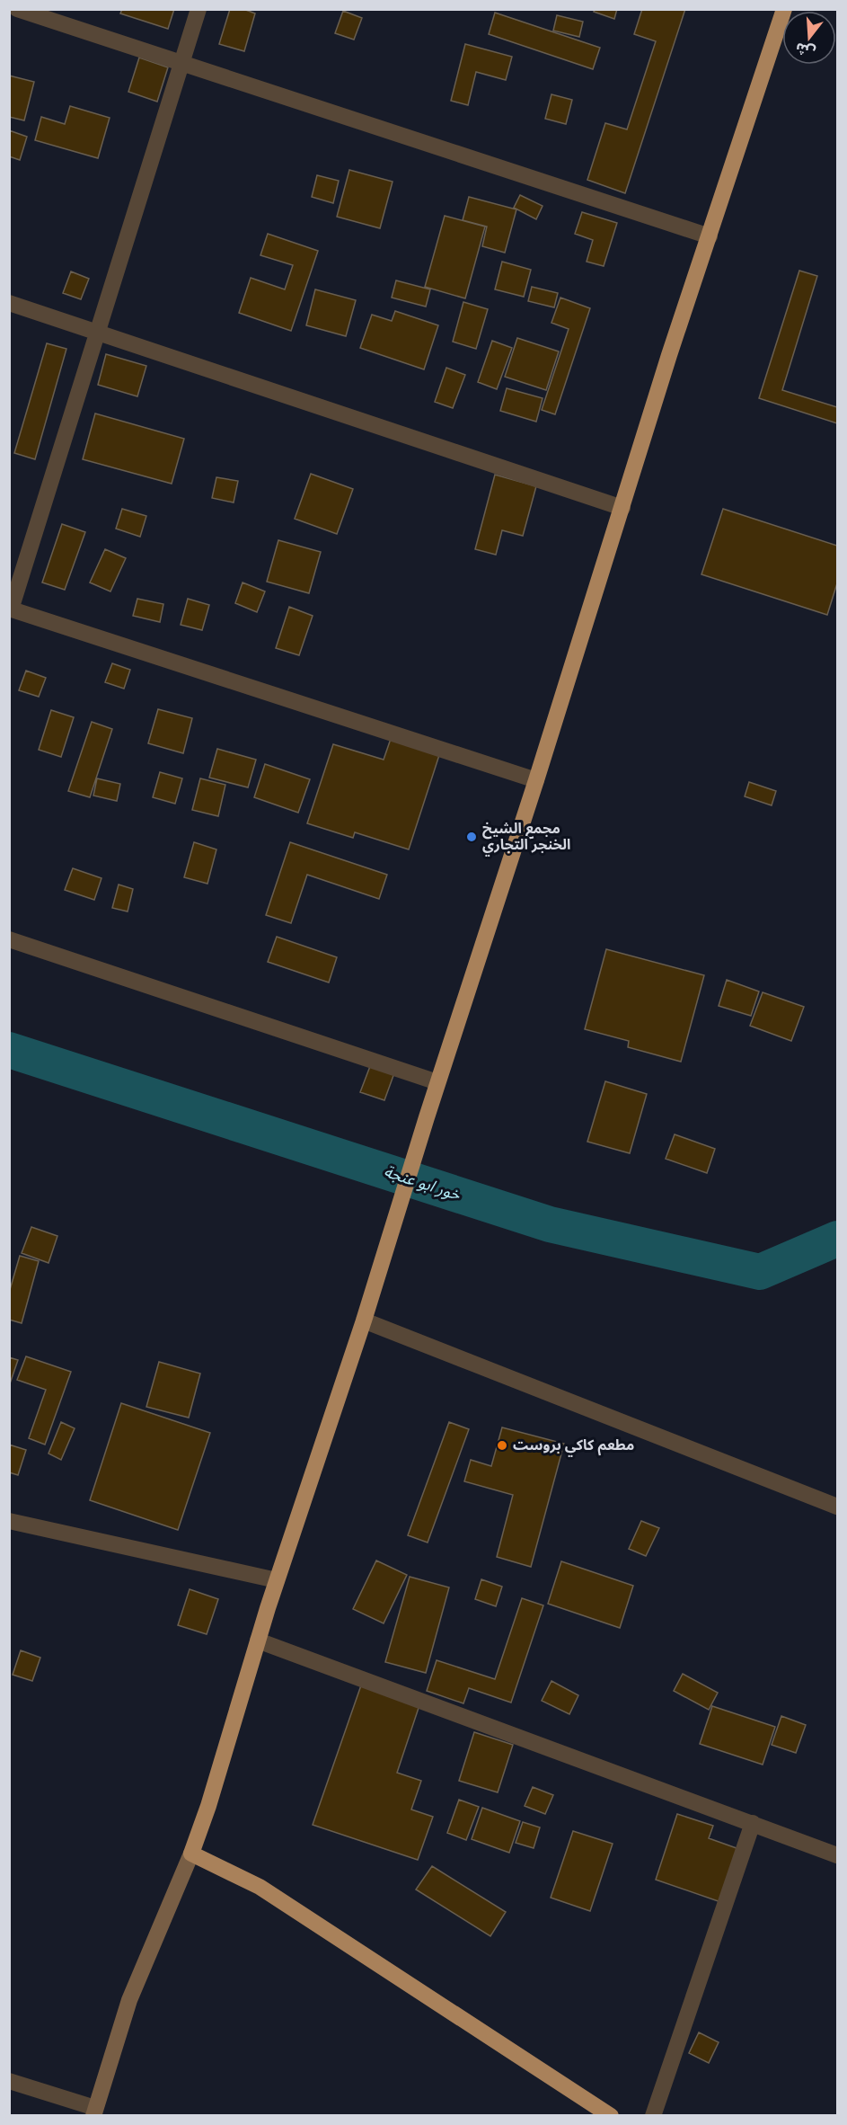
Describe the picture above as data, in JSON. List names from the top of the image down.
{
  "water": ["خور ابو عنجة"],
  "places": ["مجمع الشيخ الخنجر التجاري", "مطعم كاكي بروست"],
  "north": "bottom"
}
